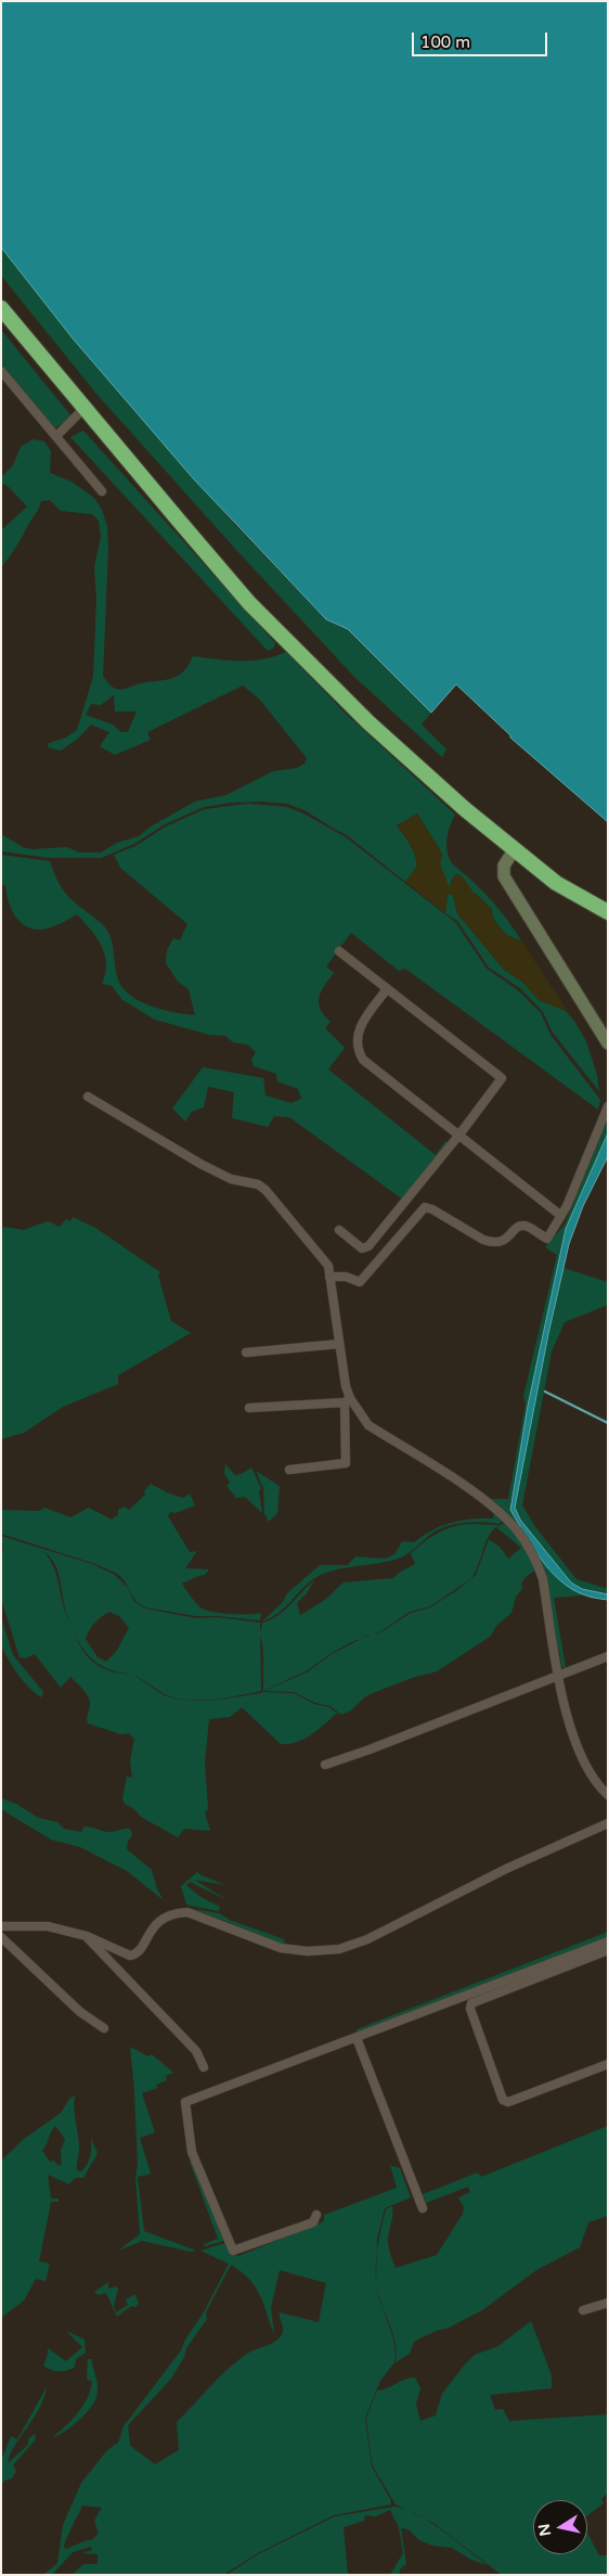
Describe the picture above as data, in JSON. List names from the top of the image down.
{
  "scale_bar": "100 m",
  "north": "left"
}
